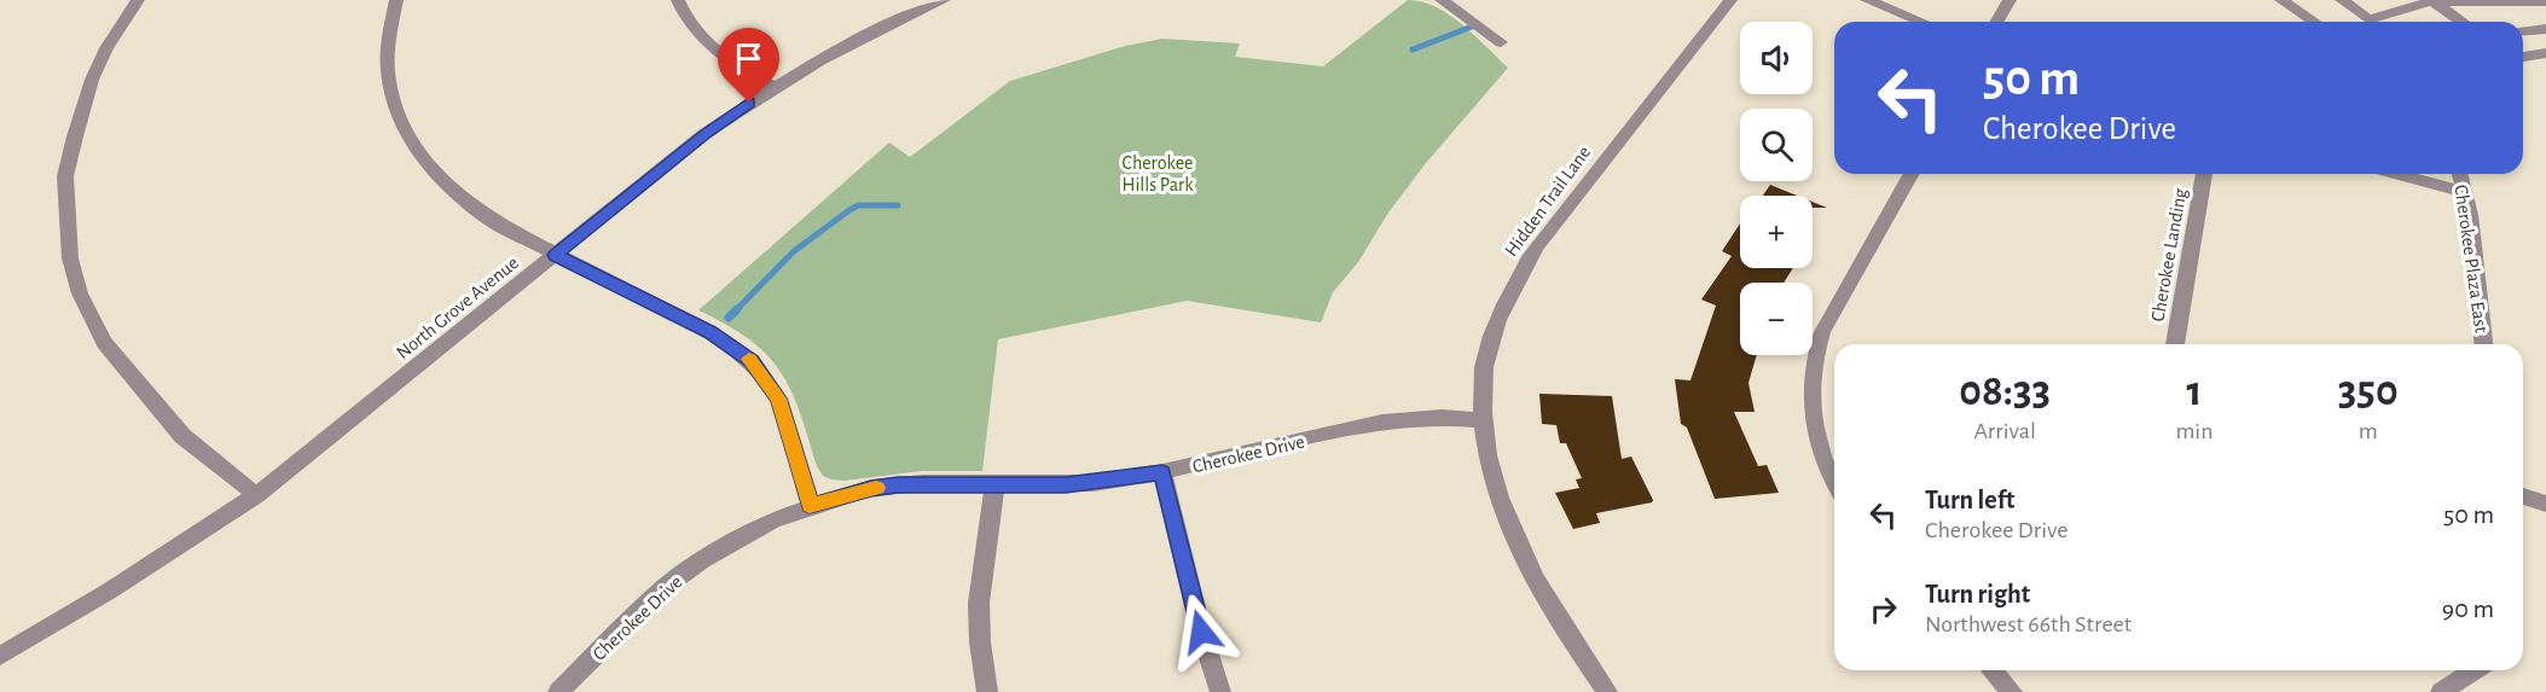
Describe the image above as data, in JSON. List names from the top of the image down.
{
  "streets": {
    "street": [
      "Hidden Trail Lane",
      "Cherokee Landing",
      "Cherokee Plaza East",
      "North Grove Avenue",
      "Cherokee Drive"
    ]
  },
  "crossings": [
    ["Hidden Trail Lane", "Cherokee Drive"]
  ],
  "parks": ["Cherokee Hills Park"],
  "page": {
    "map_buttons": ["+", "−"],
    "turn": ["50 m", "Cherokee Drive"],
    "eta": [
      "08:33",
      "Arrival",
      "1",
      "min",
      "350",
      "m"
    ],
    "list": [
      {
        "name": "Turn left",
        "note": "Cherokee Drive",
        "value": "50 m"
      },
      {
        "name": "Turn right",
        "note": "Northwest 66th Street",
        "value": "90 m"
      }
    ]
  }
}
